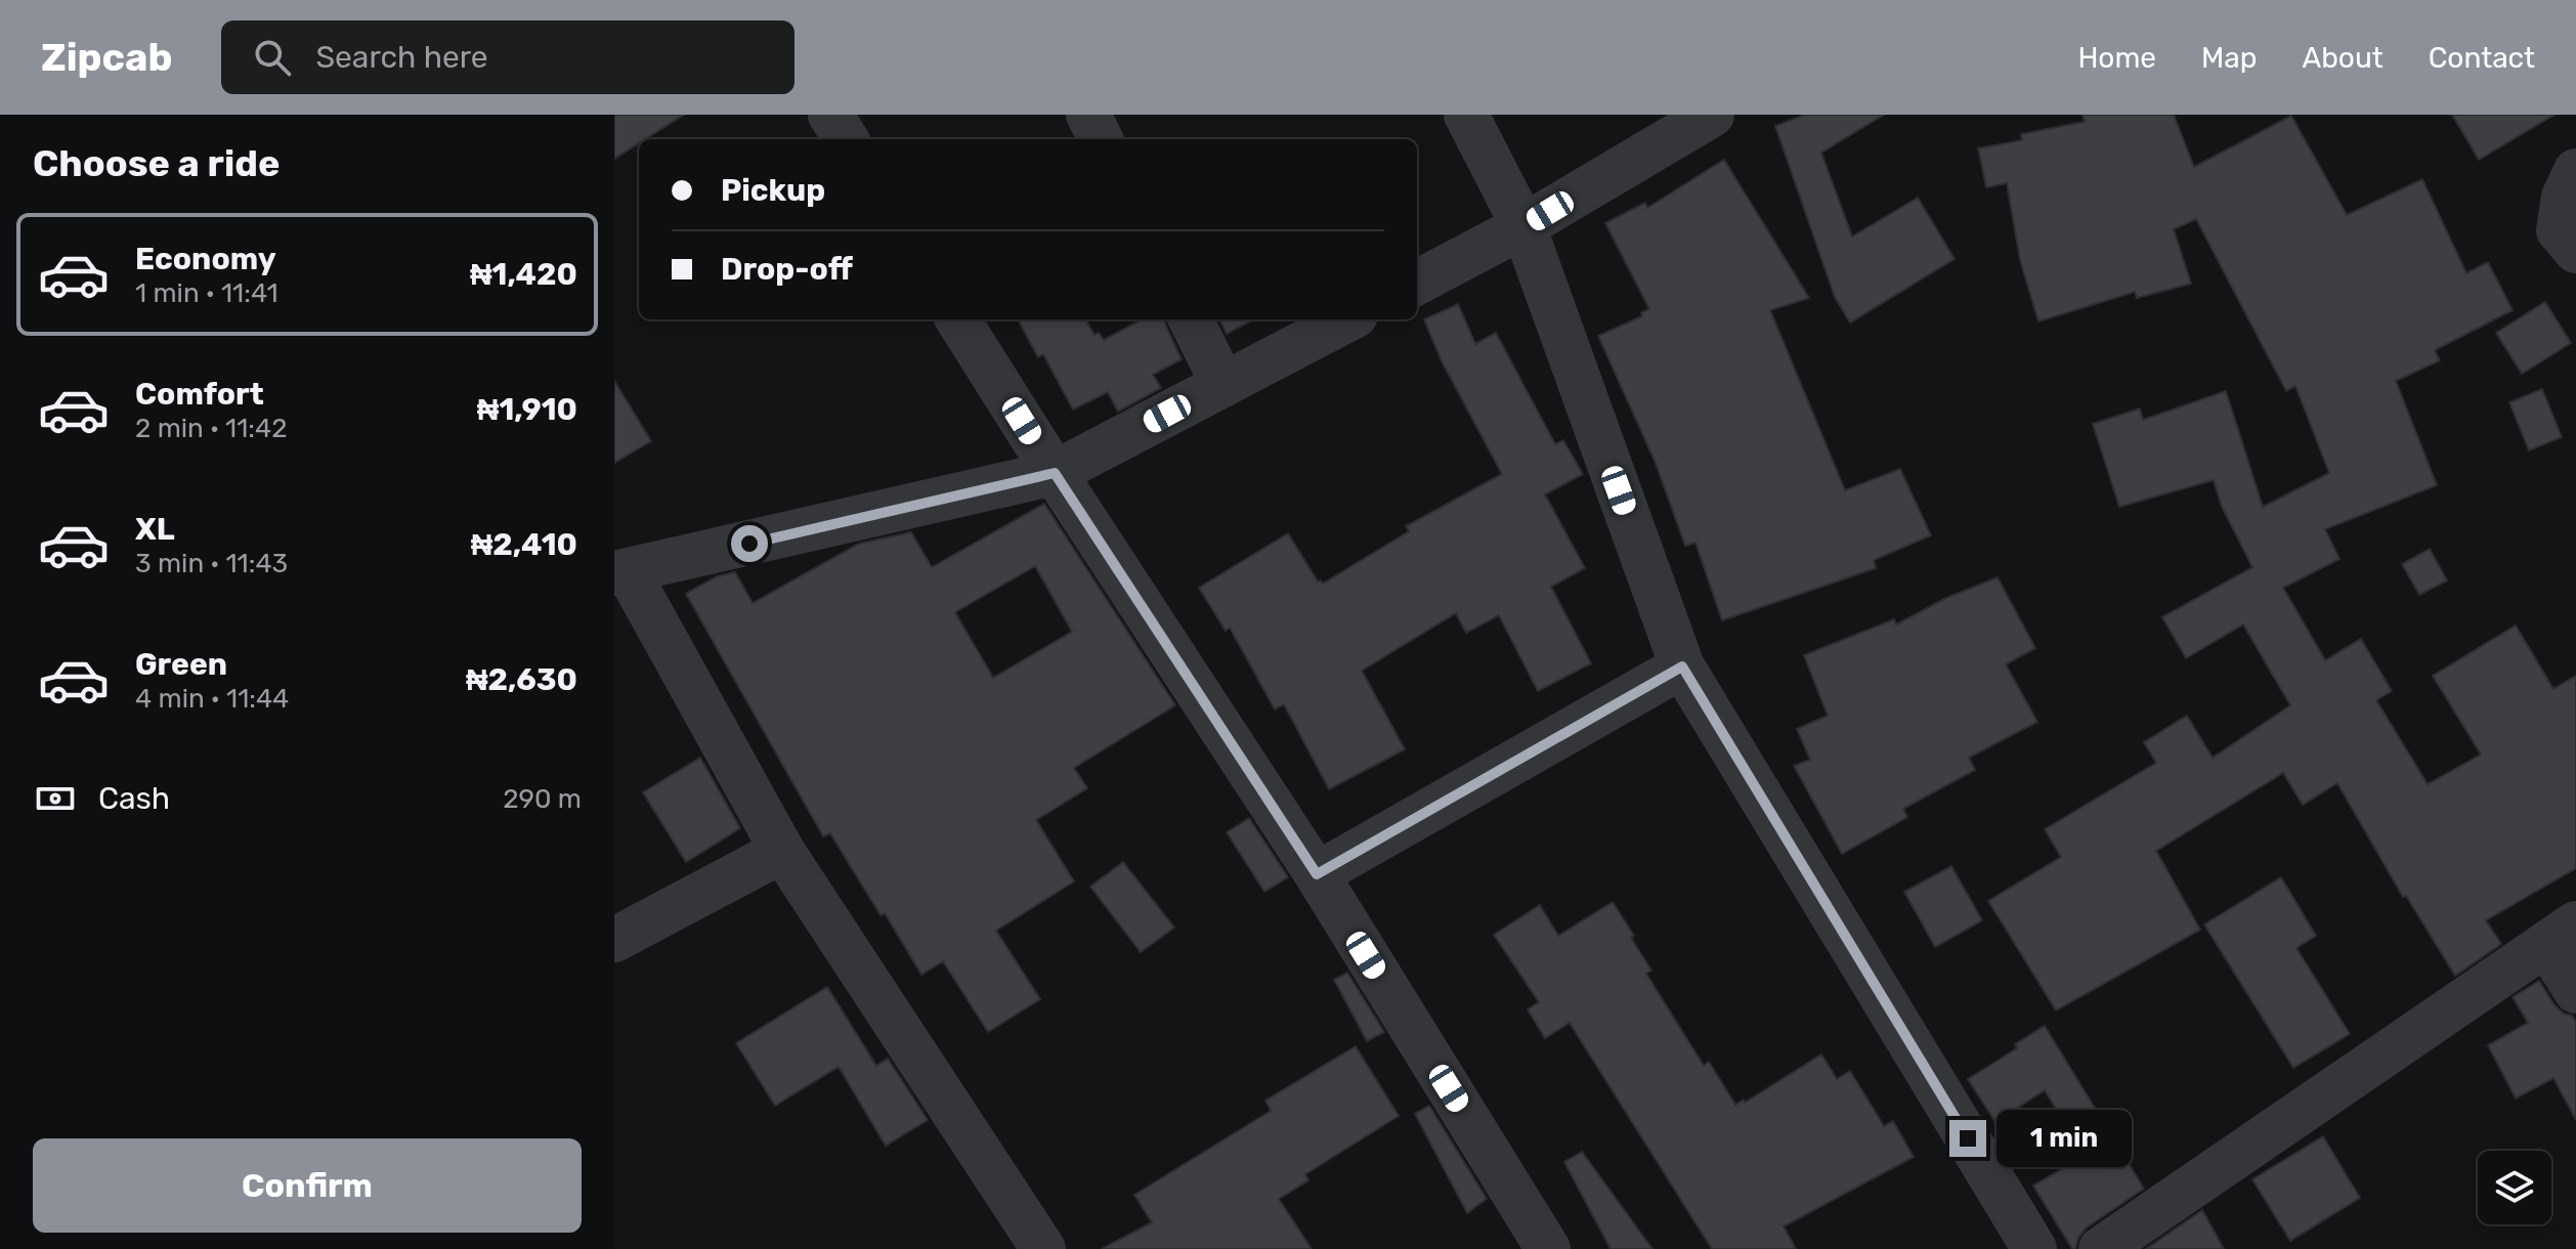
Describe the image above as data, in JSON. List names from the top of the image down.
{
  "page": {
    "header": "Zipcab",
    "search": "Search here",
    "nav": [
      "Home",
      "Map",
      "About",
      "Contact"
    ],
    "heading": "Choose a ride",
    "banner": ["Pickup", "Drop-off"],
    "list": [
      {
        "name": "Economy",
        "note": "1 min · 11:41",
        "value": "₦1,420"
      },
      {
        "name": "Comfort",
        "note": "2 min · 11:42",
        "value": "₦1,910"
      },
      {
        "name": "XL",
        "note": "3 min · 11:43",
        "value": "₦2,410"
      },
      {
        "name": "Green",
        "note": "4 min · 11:44",
        "value": "₦2,630"
      }
    ],
    "pay": ["Cash", "290 m"],
    "bubble": "1 min",
    "buttons": "Confirm"
  }
}
